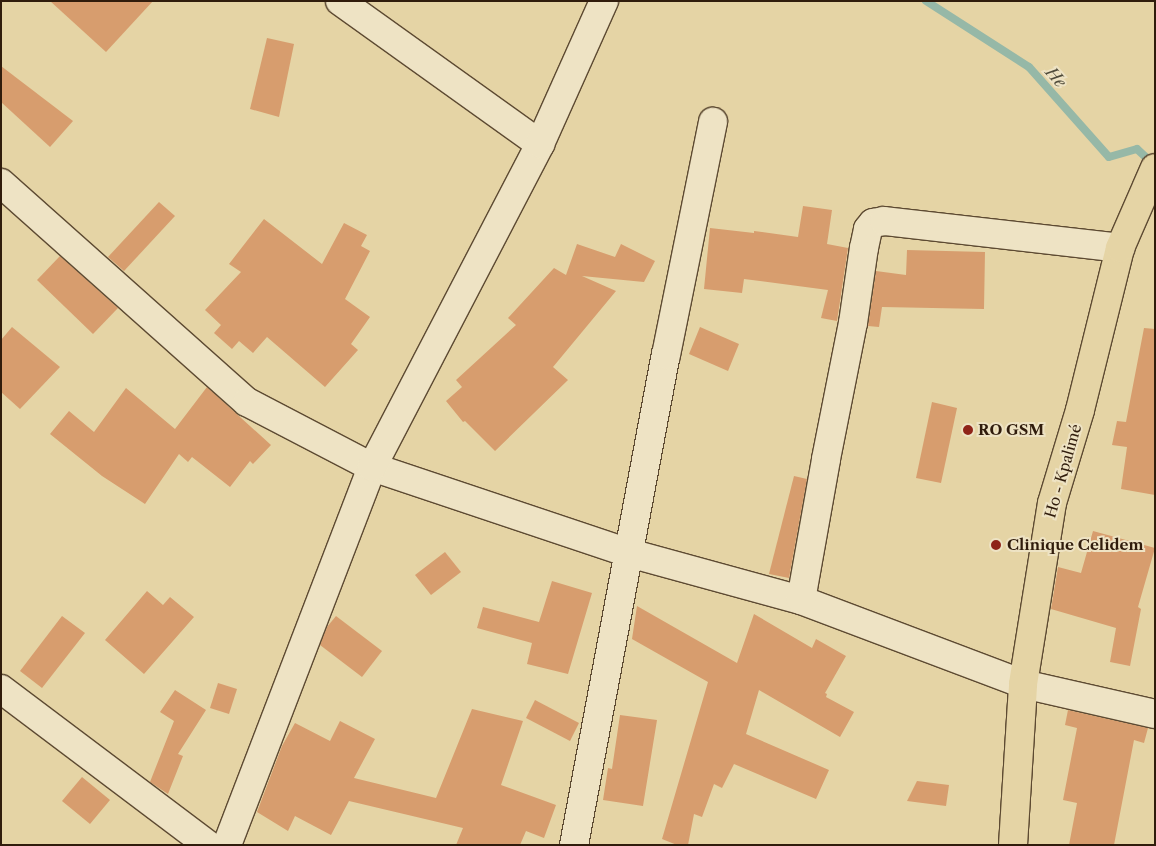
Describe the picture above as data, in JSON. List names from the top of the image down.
{
  "streets": {
    "main road": ["Ho - Kpalimé"]
  },
  "water": ["He"],
  "places": ["RO GSM", "Clinique Celidem"]
}
